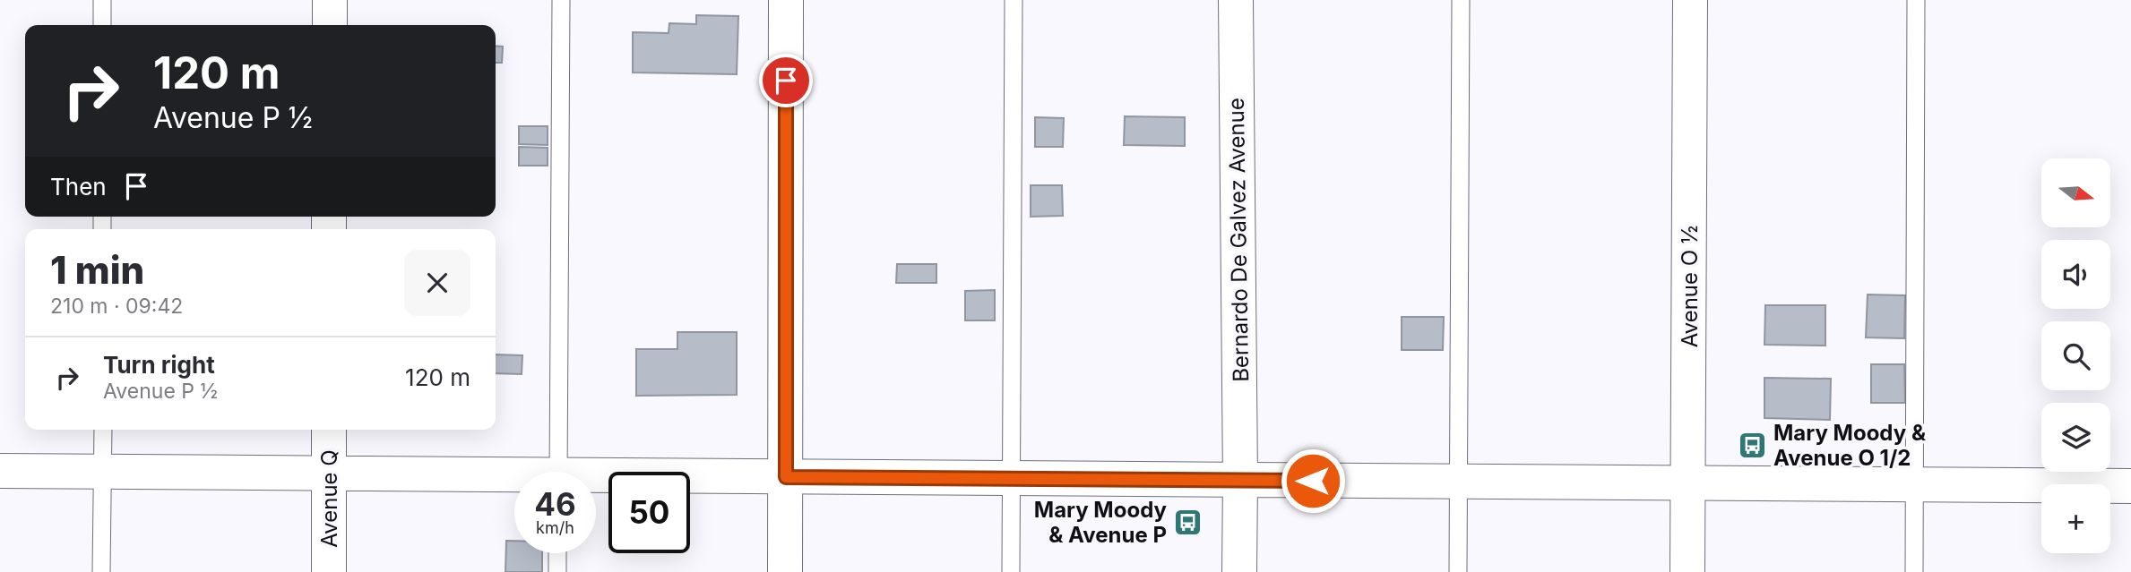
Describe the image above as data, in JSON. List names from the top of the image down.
{
  "streets": {
    "main road": ["Bernardo De Galvez Avenue", "Avenue O ½", "Avenue Q"]
  },
  "places": {
    "bus stop": ["Mary Moody & Avenue O 1/2", "Mary Moody & Avenue P"]
  },
  "north": "right",
  "page": {
    "turn": ["120 m", "Avenue P ½"],
    "then": "Then",
    "map_buttons": "+",
    "heading": ["1 min", "210 m · 09:42"],
    "list": [
      {
        "name": "Turn right",
        "note": "Avenue P ½",
        "value": "120 m"
      }
    ],
    "speed": "46 km/h",
    "limit": "50"
  }
}
